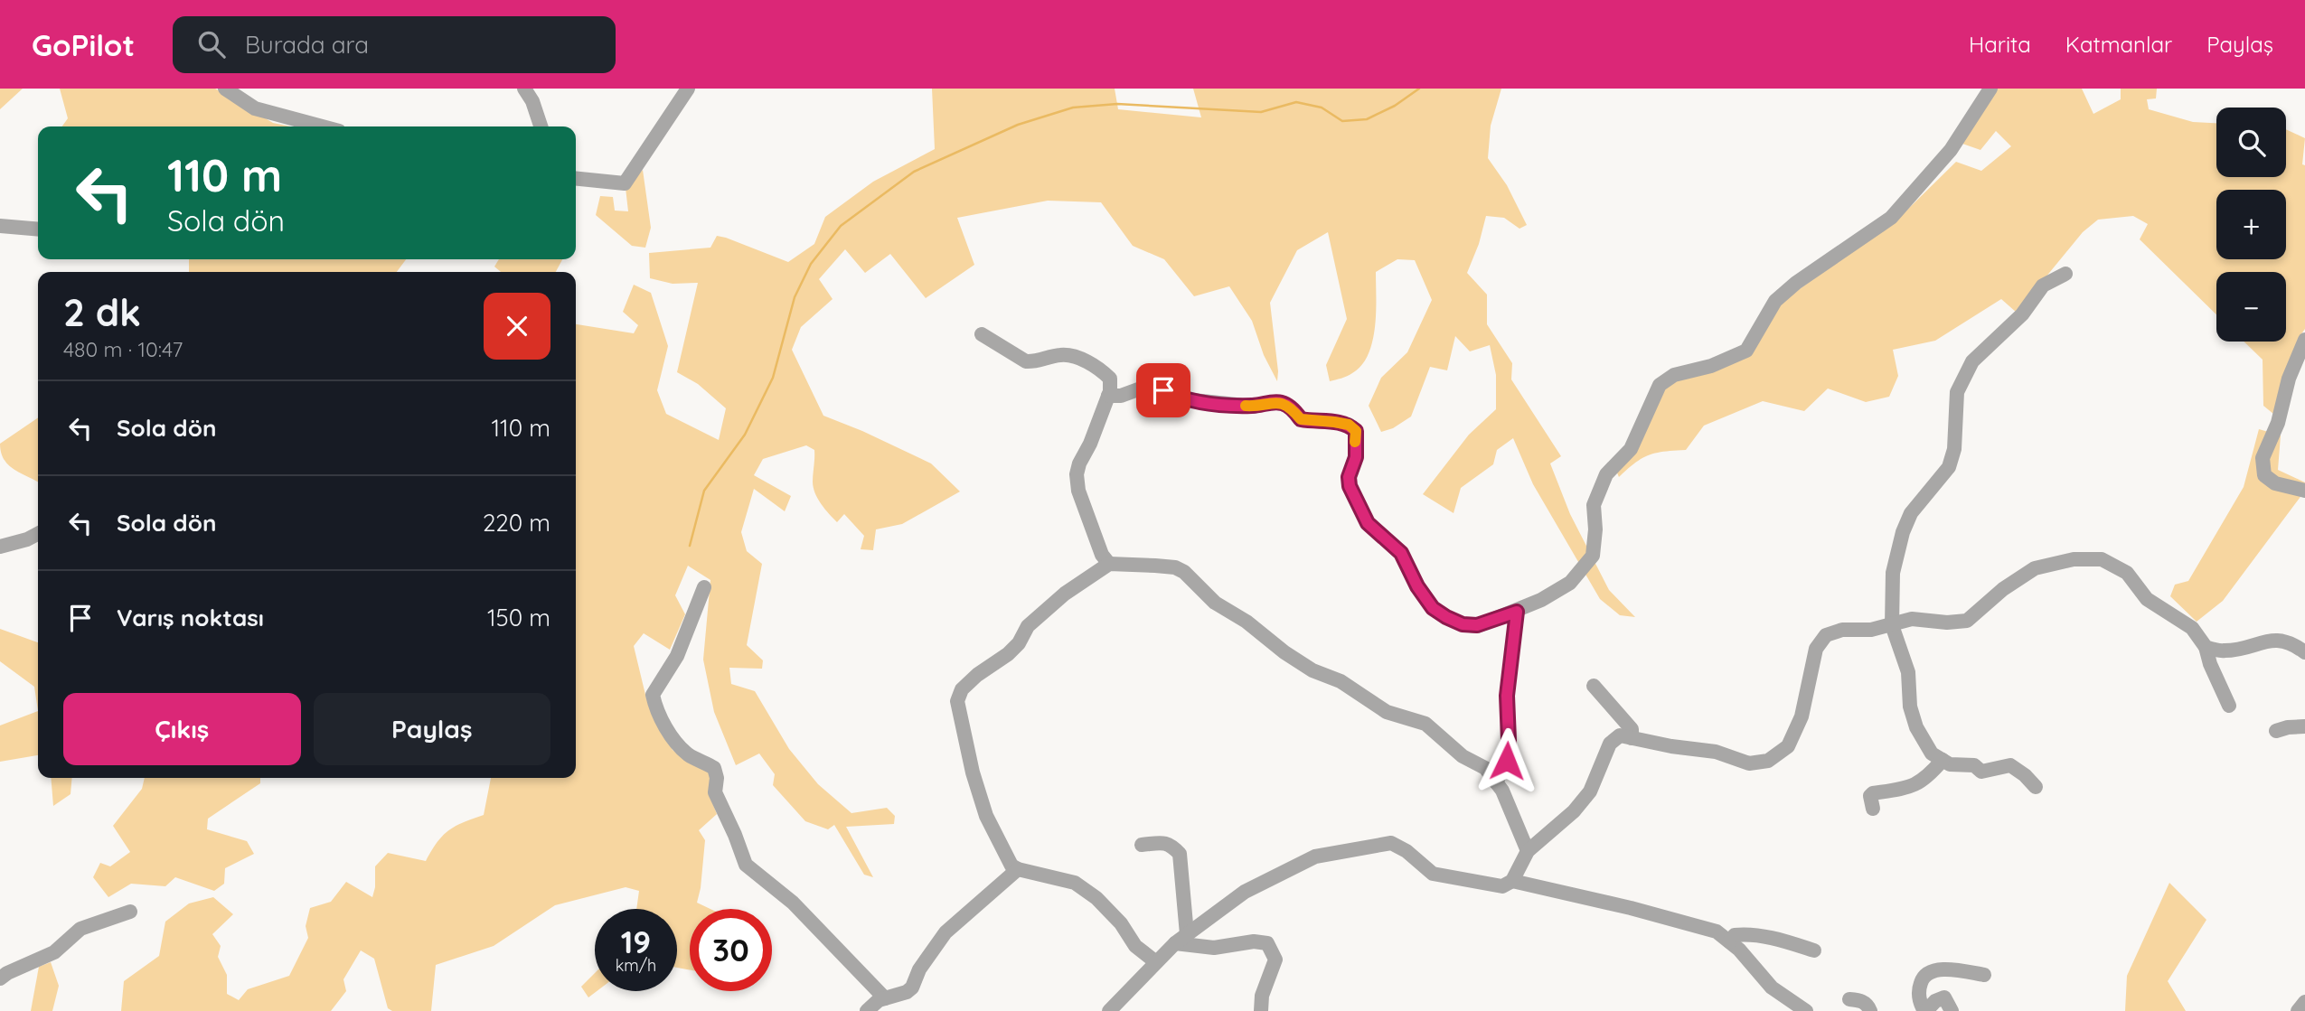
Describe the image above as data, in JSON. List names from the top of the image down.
{
  "page": {
    "header": "GoPilot",
    "search": "Burada ara",
    "nav": ["Harita", "Katmanlar", "Paylaş"],
    "map_buttons": ["+", "−"],
    "turn": ["110 m", "Sola dön"],
    "heading": ["2 dk", "480 m · 10:47"],
    "list": [
      {
        "name": "Sola dön",
        "value": "110 m"
      },
      {
        "name": "Sola dön",
        "value": "220 m"
      },
      {
        "name": "Varış noktası",
        "value": "150 m"
      }
    ],
    "buttons": ["Çıkış", "Paylaş"],
    "speed": "19 km/h",
    "limit": "30"
  }
}
